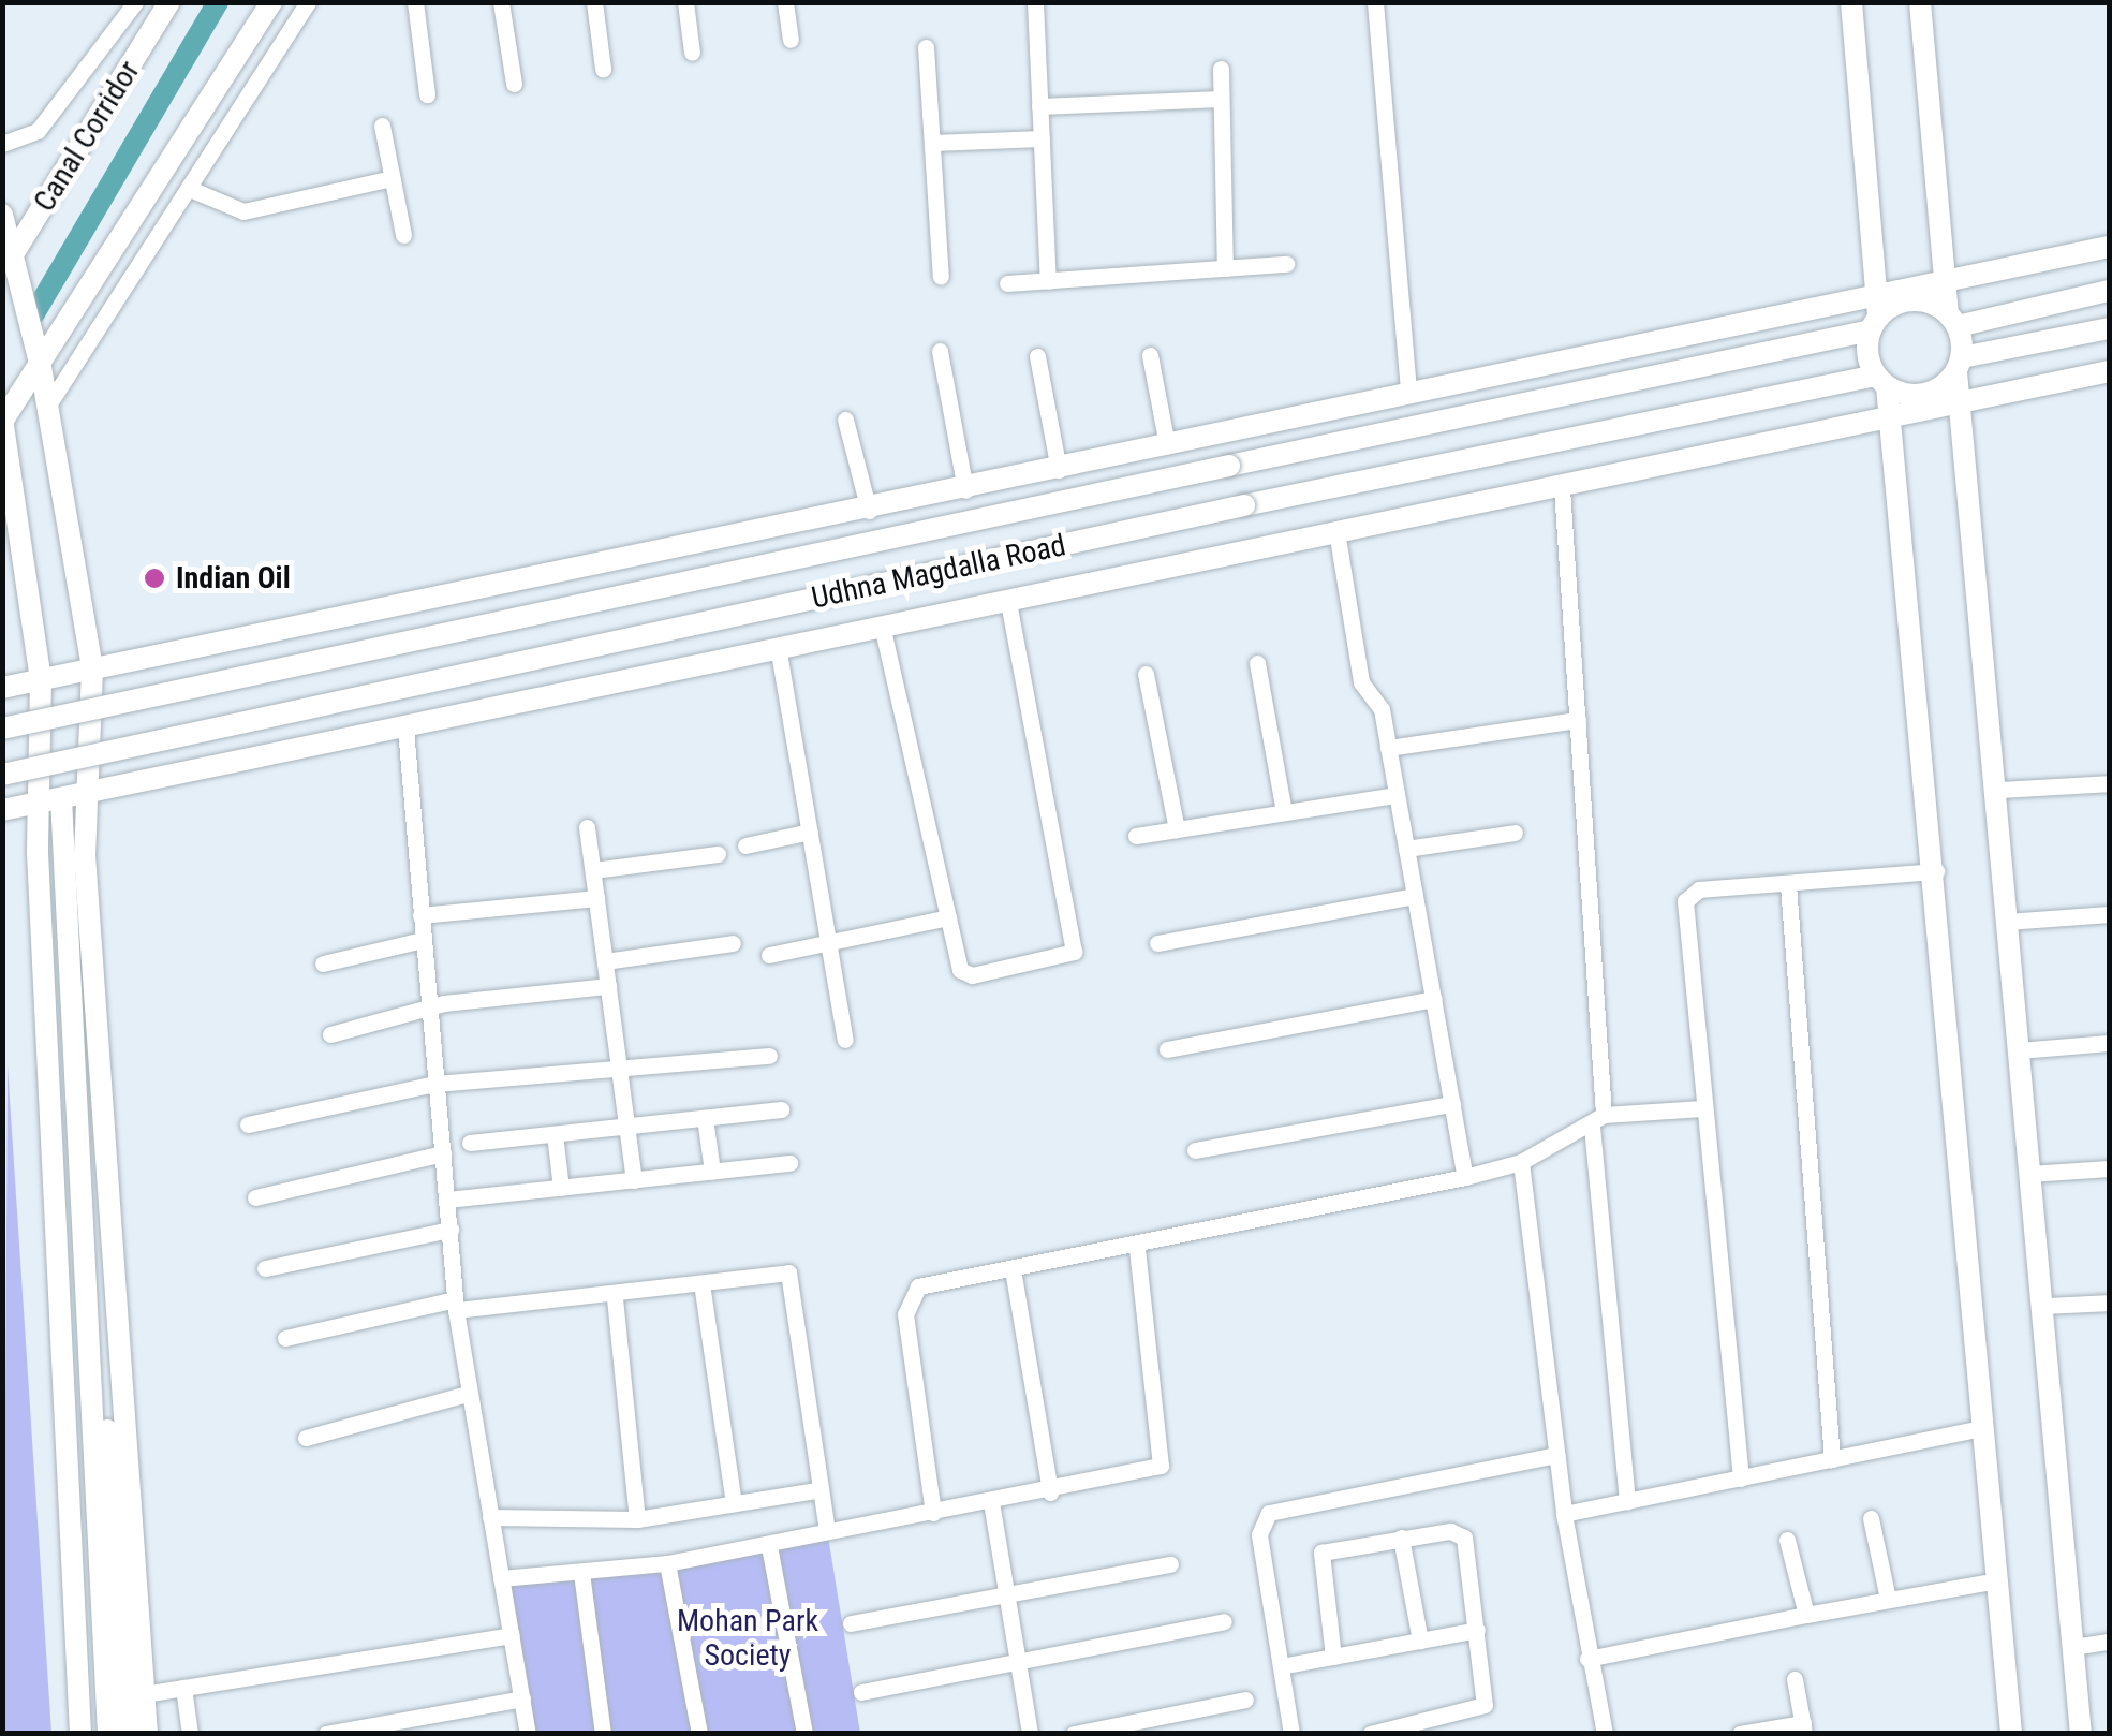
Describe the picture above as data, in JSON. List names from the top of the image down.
{
  "streets": {
    "main road": ["Canal Corridor", "Udhna Magdalla Road"]
  },
  "parks": ["Mohan Park Society"],
  "places": ["Indian Oil"]
}
